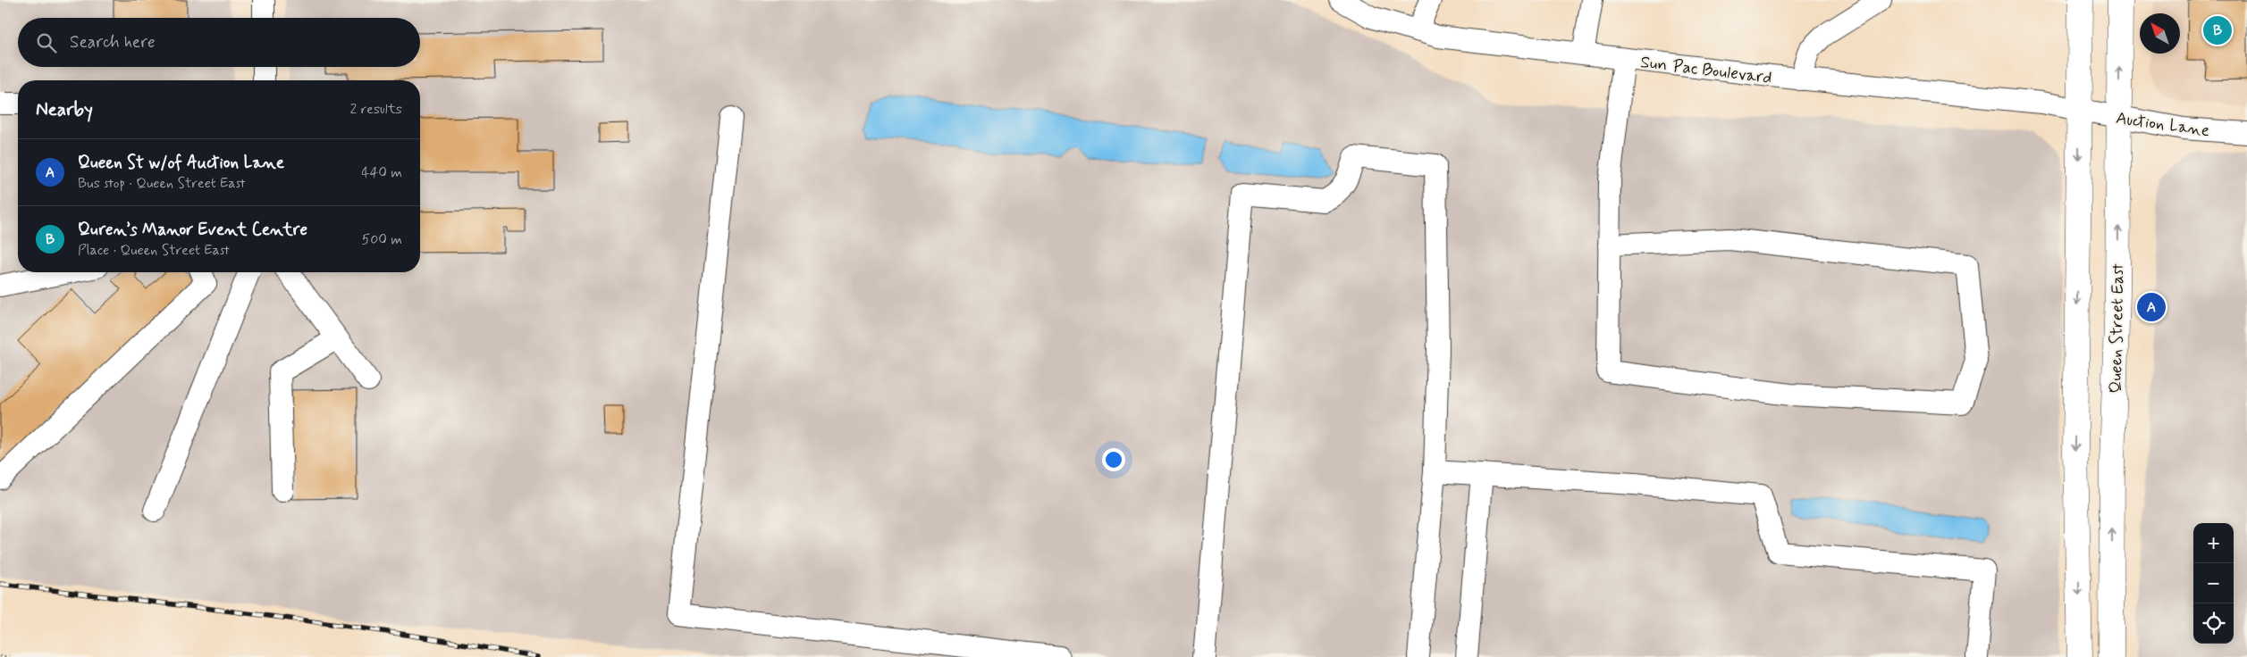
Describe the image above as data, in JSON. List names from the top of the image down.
{
  "streets": {
    "main road": ["Queen Street East"],
    "street": ["Sun Pac Boulevard", "Auction Lane"]
  },
  "crossings": [
    ["Sun Pac Boulevard", "Auction Lane"],
    ["Auction Lane", "Queen Street East"]
  ],
  "north": "top left",
  "page": {
    "pins": ["B", "A"],
    "search": "Search here",
    "heading": ["Nearby", "2 results"],
    "list": [
      {
        "mark": "A",
        "name": "Queen St w/of Auction Lane",
        "note": "Bus stop · Queen Street East",
        "value": "440 m"
      },
      {
        "mark": "B",
        "name": "Quren’s Manor Event Centre",
        "note": "Place · Queen Street East",
        "value": "500 m"
      }
    ],
    "map_buttons": ["+", "−"]
  }
}
